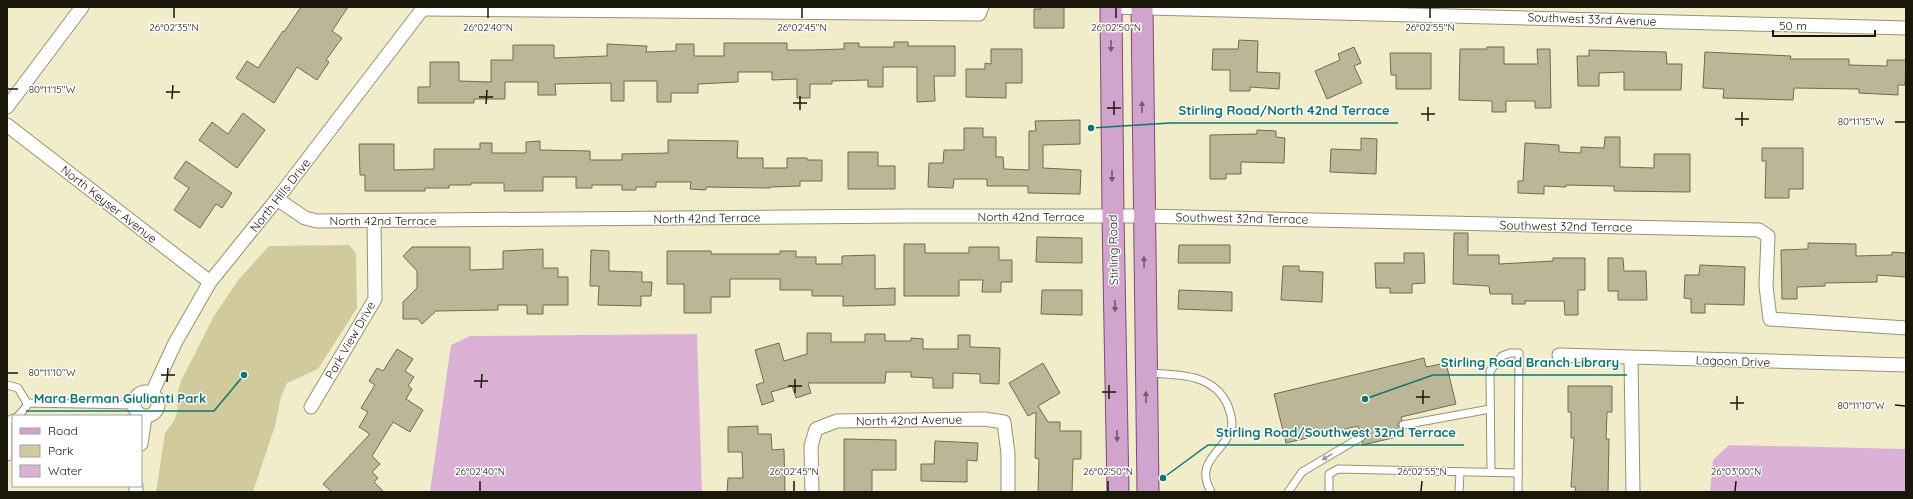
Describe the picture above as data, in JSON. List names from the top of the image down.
{
  "streets": {
    "main road": ["Stirling Road"],
    "street": [
      "Southwest 33rd Avenue",
      "North Hills Drive",
      "North Keyser Avenue",
      "North 42nd Terrace",
      "Southwest 32nd Terrace",
      "Park View Drive",
      "Lagoon Drive",
      "North 42nd Avenue"
    ]
  },
  "crossings": [
    ["Southwest 33rd Avenue", "Stirling Road"],
    ["North Hills Drive", "North Keyser Avenue"],
    ["North Hills Drive", "North 42nd Terrace"],
    ["North 42nd Terrace", "Southwest 32nd Terrace"],
    ["North 42nd Terrace", "Stirling Road"],
    ["North 42nd Terrace", "Park View Drive"]
  ],
  "places": [
    "Stirling Road/North 42nd Terrace",
    "Mara Berman Giulianti Park",
    "Stirling Road Branch Library",
    "Stirling Road/Southwest 32nd Terrace"
  ],
  "legend": ["Road", "Park", "Water"],
  "scale_bar": "50 m",
  "coordinates": [
    "26°02'35\"N",
    "26°02'40\"N",
    "26°02'45\"N",
    "26°02'50\"N",
    "26°02'55\"N",
    "80°11'15\"W",
    "80°11'10\"W",
    "26°03'00\"N"
  ]
}
